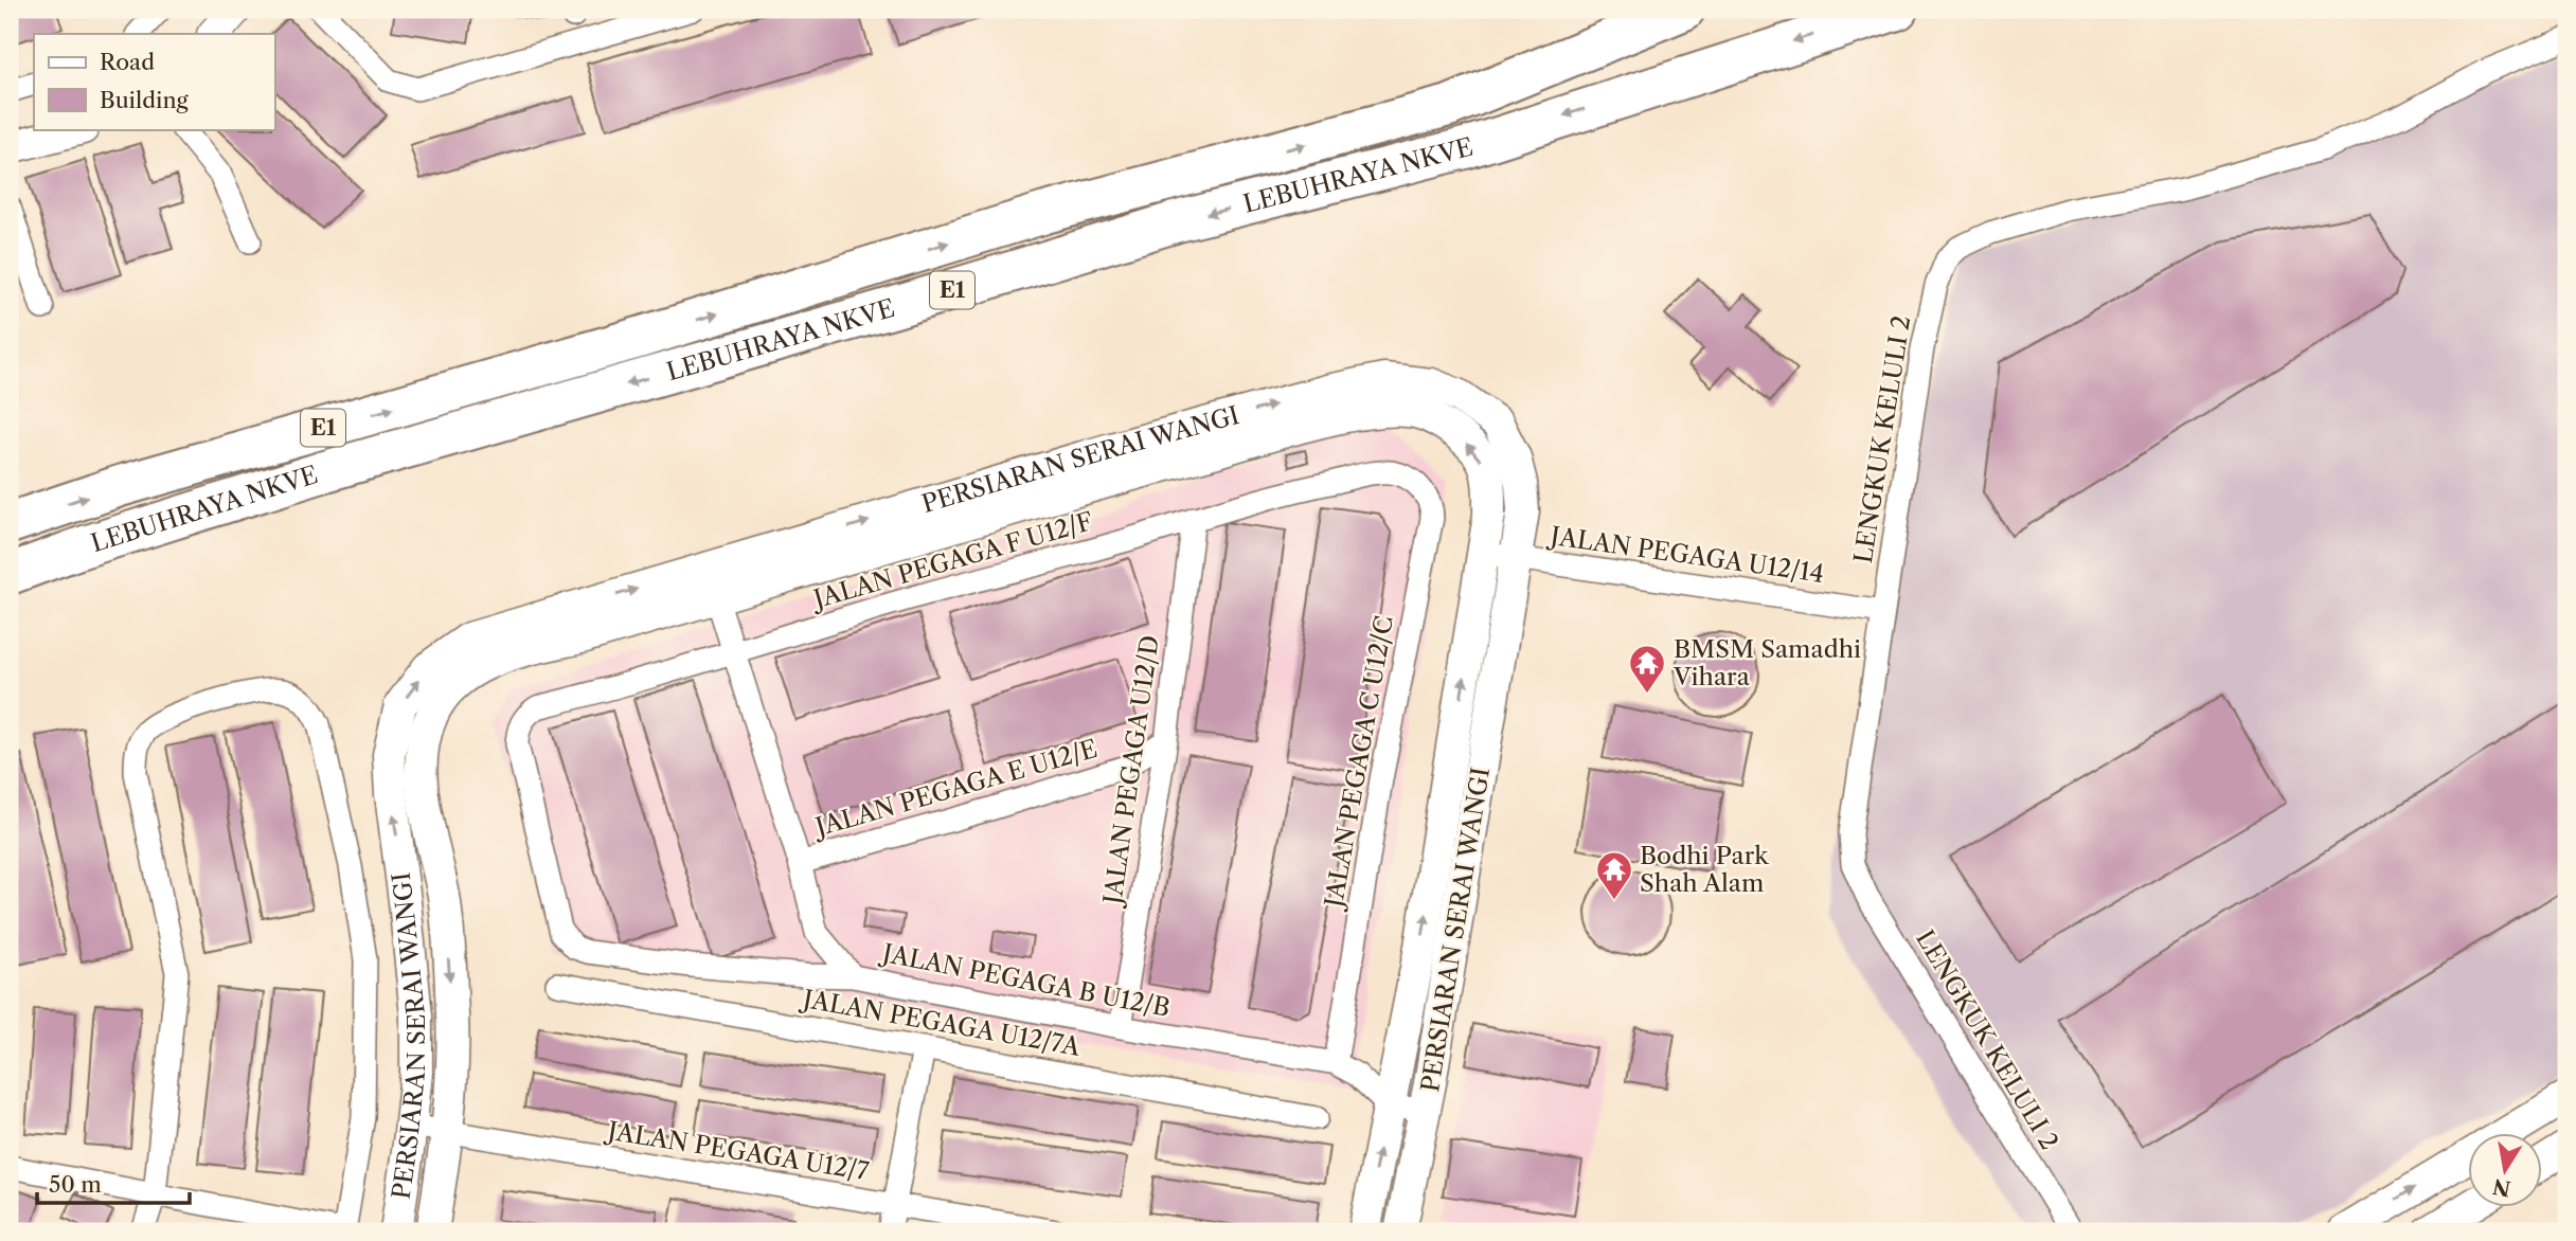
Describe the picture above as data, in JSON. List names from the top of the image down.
{
  "streets": {
    "highway": ["LEBUHRAYA NKVE", "E1"],
    "street": [
      "LENGKUK KELULI 2",
      "PERSIARAN SERAI WANGI",
      "JALAN PEGAGA U12/14",
      "JALAN PEGAGA F U12/F",
      "JALAN PEGAGA C U12/C",
      "JALAN PEGAGA U12/D",
      "JALAN PEGAGA E U12/E",
      "JALAN PEGAGA B U12/B",
      "JALAN PEGAGA U12/7A",
      "JALAN PEGAGA U12/7"
    ]
  },
  "crossings": [
    ["LENGKUK KELULI 2", "JALAN PEGAGA U12/14"],
    ["PERSIARAN SERAI WANGI", "JALAN PEGAGA U12/14"],
    ["PERSIARAN SERAI WANGI", "JALAN PEGAGA B U12/B"],
    ["PERSIARAN SERAI WANGI", "JALAN PEGAGA U12/7"],
    ["JALAN PEGAGA F U12/F", "JALAN PEGAGA C U12/C"],
    ["JALAN PEGAGA F U12/F", "JALAN PEGAGA U12/D"],
    ["JALAN PEGAGA F U12/F", "JALAN PEGAGA B U12/B"],
    ["JALAN PEGAGA C U12/C", "JALAN PEGAGA B U12/B"],
    ["JALAN PEGAGA U12/D", "JALAN PEGAGA E U12/E"],
    ["JALAN PEGAGA U12/D", "JALAN PEGAGA B U12/B"],
    ["JALAN PEGAGA E U12/E", "JALAN PEGAGA B U12/B"]
  ],
  "places": {
    "temple": ["BMSM Samadhi Vihara", "Bodhi Park Shah Alam"]
  },
  "legend": ["Road", "Building"],
  "scale_bar": "50 m",
  "north": "bottom"
}
